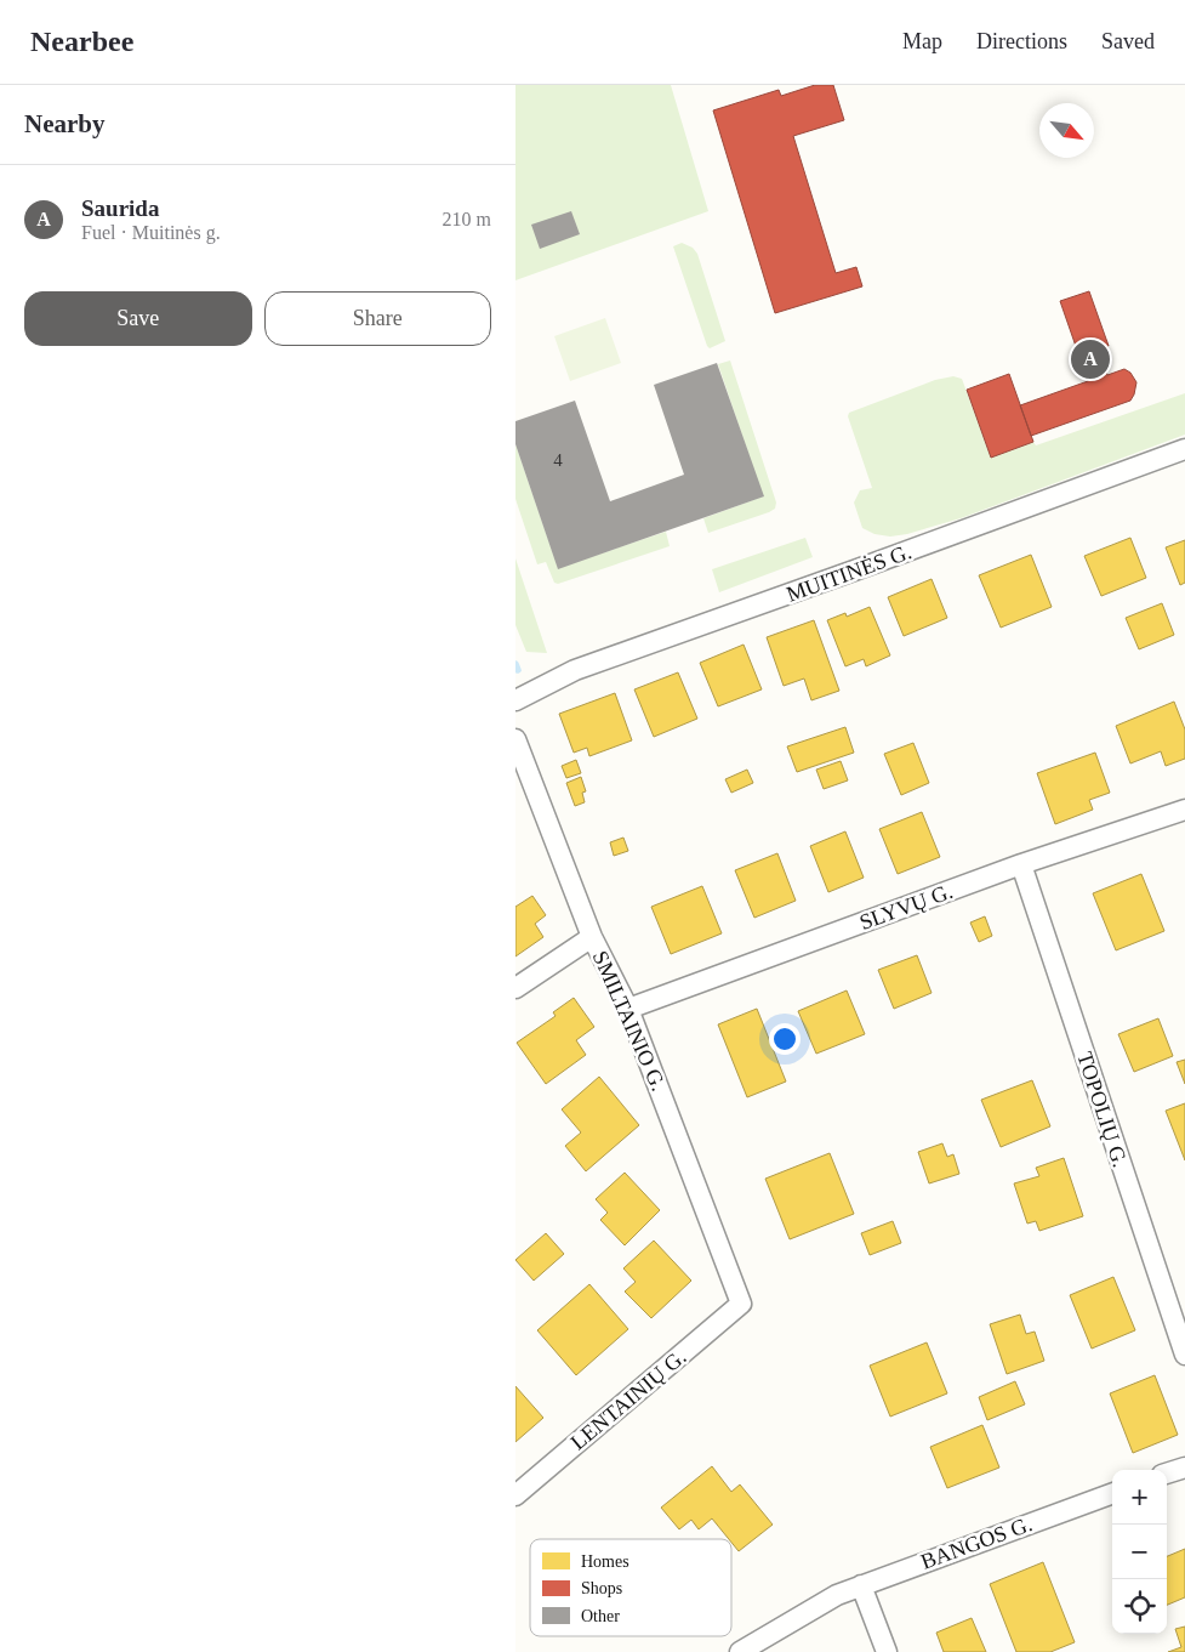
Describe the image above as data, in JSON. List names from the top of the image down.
{
  "streets": {
    "street": [
      "MUITINĖS G.",
      "SLYVŲ G.",
      "SMILTAINIO G.",
      "TOPOLIŲ G.",
      "LENTAINIŲ G.",
      "BANGOS G."
    ]
  },
  "crossings": [
    ["SLYVŲ G.", "SMILTAINIO G."],
    ["SLYVŲ G.", "TOPOLIŲ G."],
    ["SMILTAINIO G.", "LENTAINIŲ G."]
  ],
  "house_numbers": ["4"],
  "legend": ["Homes", "Shops", "Other"],
  "north": "bottom right",
  "page": {
    "header": "Nearbee",
    "nav": ["Map", "Directions", "Saved"],
    "heading": "Nearby",
    "list": [
      {
        "mark": "A",
        "name": "Saurida",
        "note": "Fuel · Muitinės g.",
        "value": "210 m"
      }
    ],
    "buttons": ["Save", "Share"],
    "pins": "A",
    "map_buttons": ["+", "−"]
  }
}
